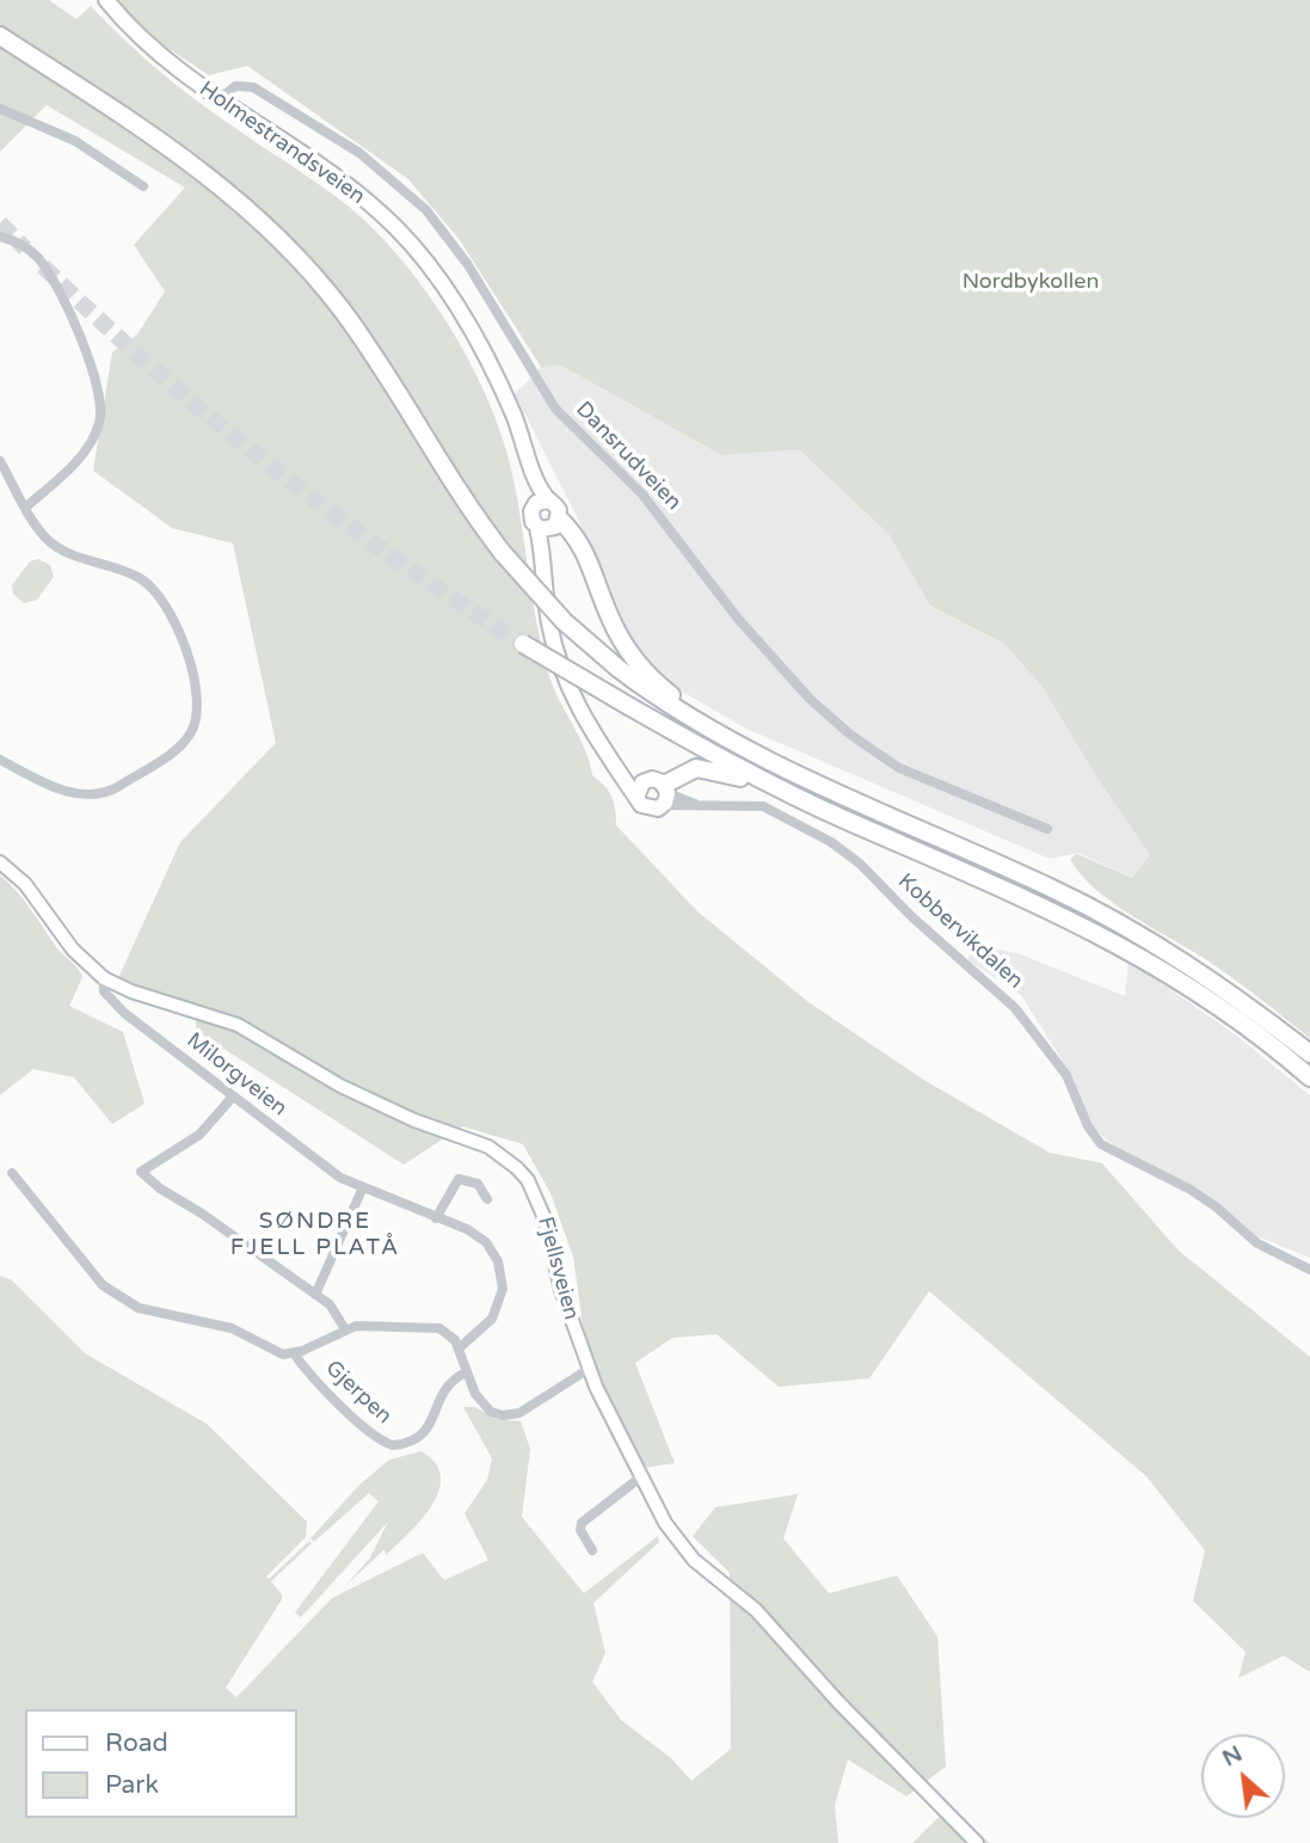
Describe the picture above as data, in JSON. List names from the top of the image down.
{
  "streets": {
    "main road": ["Holmestrandsveien", "Fjellsveien"],
    "street": [
      "Dansrudveien",
      "Kobbervikdalen",
      "Milorgveien",
      "Gjerpen"
    ]
  },
  "crossings": [
    ["Holmestrandsveien", "Dansrudveien"],
    ["Milorgveien", "Fjellsveien"]
  ],
  "districts": ["SØNDRE FJELL PLATÅ"],
  "parks": ["Nordbykollen"],
  "legend": ["Road", "Park"],
  "north": "top left"
}
